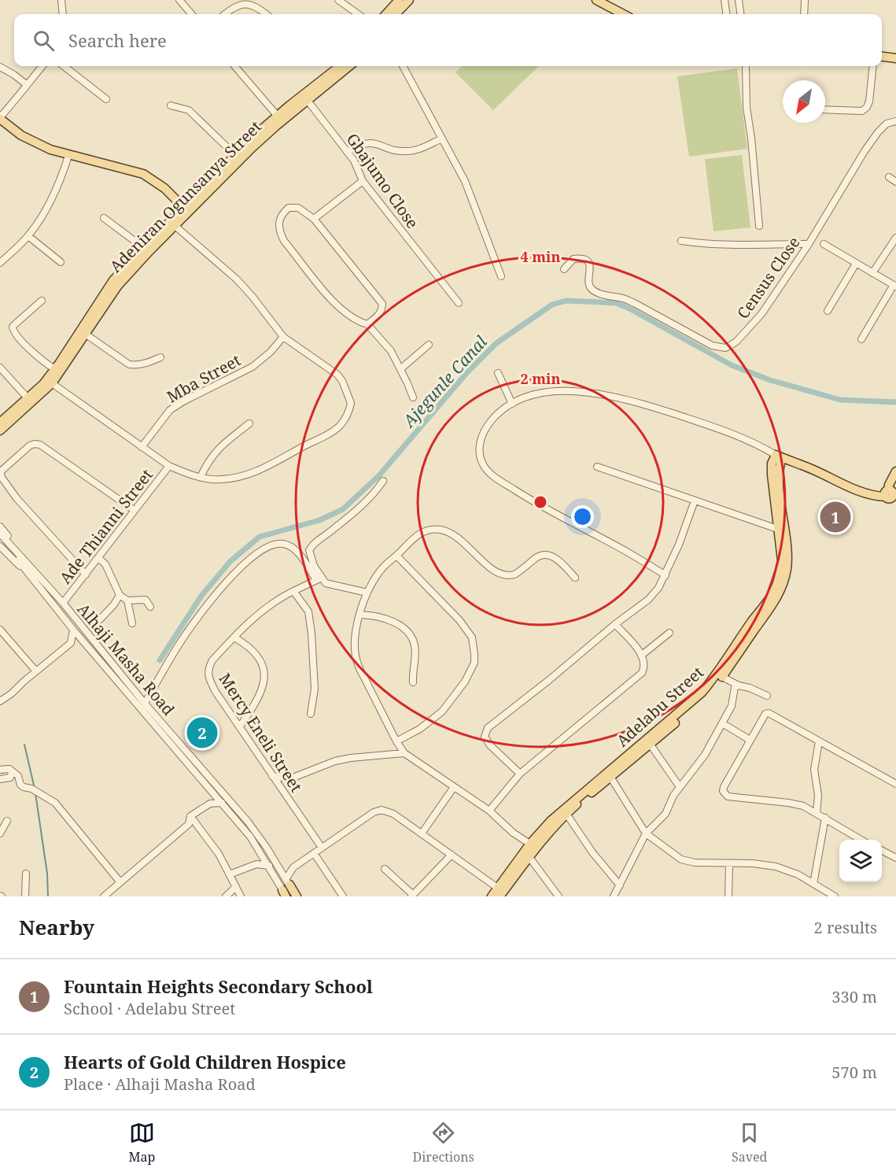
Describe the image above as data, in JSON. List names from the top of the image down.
{
  "streets": {
    "main road": ["Adeniran Ogunsanya Street", "Adelabu Street"],
    "street": [
      "Gbajumo Close",
      "Census Close",
      "Mba Street",
      "Ade Thianni Street",
      "Alhaji Masha Road",
      "Mercy Eneli Street"
    ]
  },
  "crossings": [
    ["Gbajumo Close", "Adeniran Ogunsanya Street"],
    ["Ade Thianni Street", "Alhaji Masha Road"]
  ],
  "water": ["Ajegunle Canal"],
  "north": "bottom left",
  "page": {
    "search": "Search here",
    "pins": ["1", "2"],
    "heading": ["Nearby", "2 results"],
    "list": [
      {
        "mark": "1",
        "name": "Fountain Heights Secondary School",
        "note": "School · Adelabu Street",
        "value": "330 m"
      },
      {
        "mark": "2",
        "name": "Hearts of Gold Children Hospice",
        "note": "Place · Alhaji Masha Road",
        "value": "570 m"
      }
    ],
    "nav": ["Map", "Directions", "Saved"]
  },
  "rings": ["4 min", "2 min"]
}
